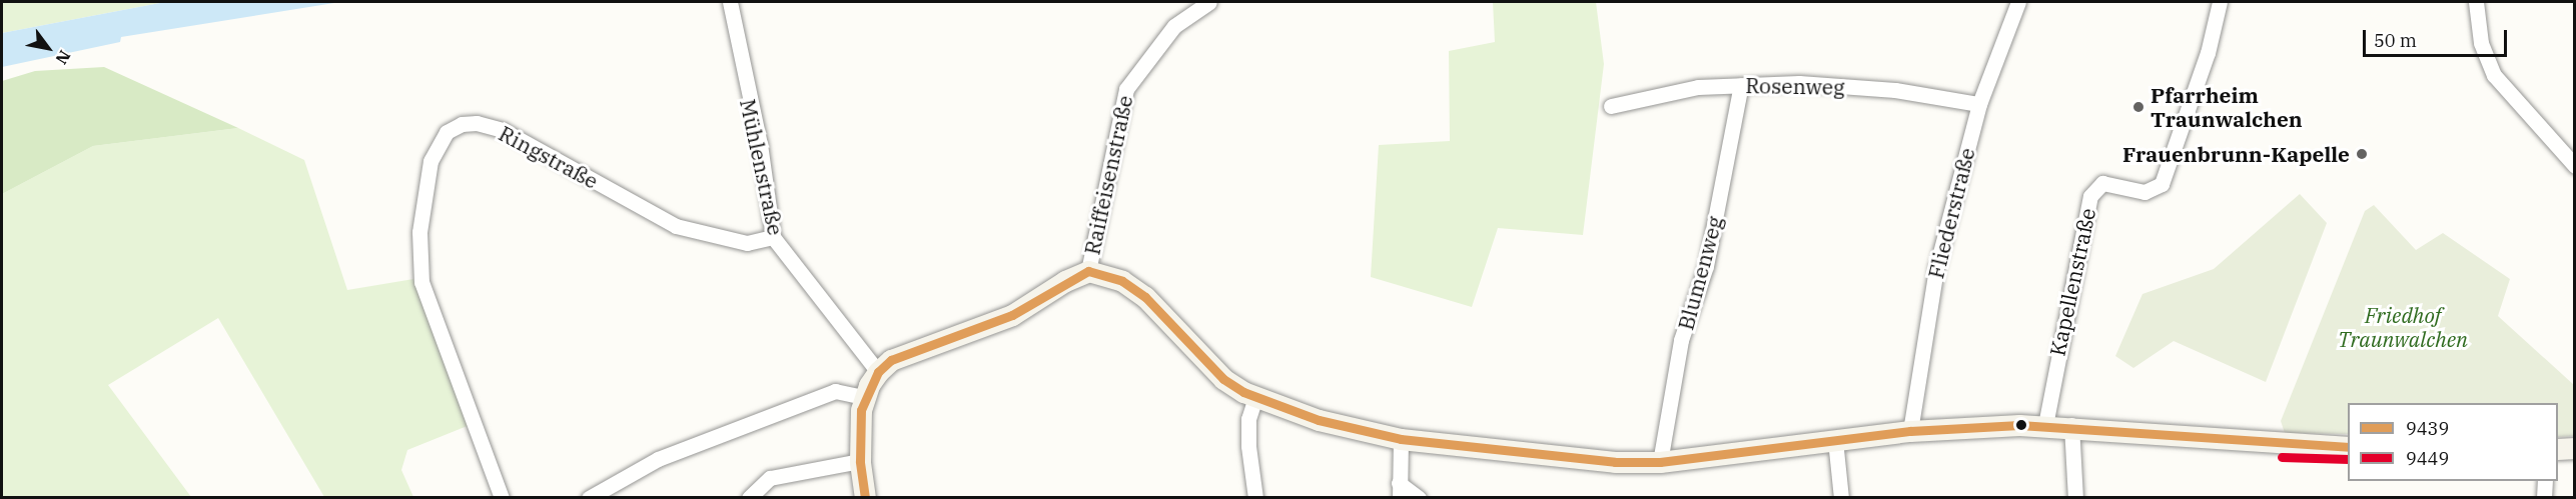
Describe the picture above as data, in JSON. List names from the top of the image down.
{
  "streets": {
    "street": [
      "Rosenweg",
      "Ringstraße",
      "Mühlenstraße",
      "Raiffeisenstraße",
      "Fliederstraße",
      "Blumenweg",
      "Kapellenstraße"
    ]
  },
  "crossings": [
    ["Rosenweg", "Fliederstraße"],
    ["Rosenweg", "Blumenweg"],
    ["Ringstraße", "Mühlenstraße"],
    ["Mühlenstraße", "Raiffeisenstraße"]
  ],
  "parks": ["Friedhof Traunwalchen"],
  "places": ["Pfarrheim Traunwalchen", "Frauenbrunn-Kapelle"],
  "lines": ["transit line 9439", "transit line 9449"],
  "legend": ["9439", "9449"],
  "scale_bar": "50 m",
  "north": "bottom right"
}
